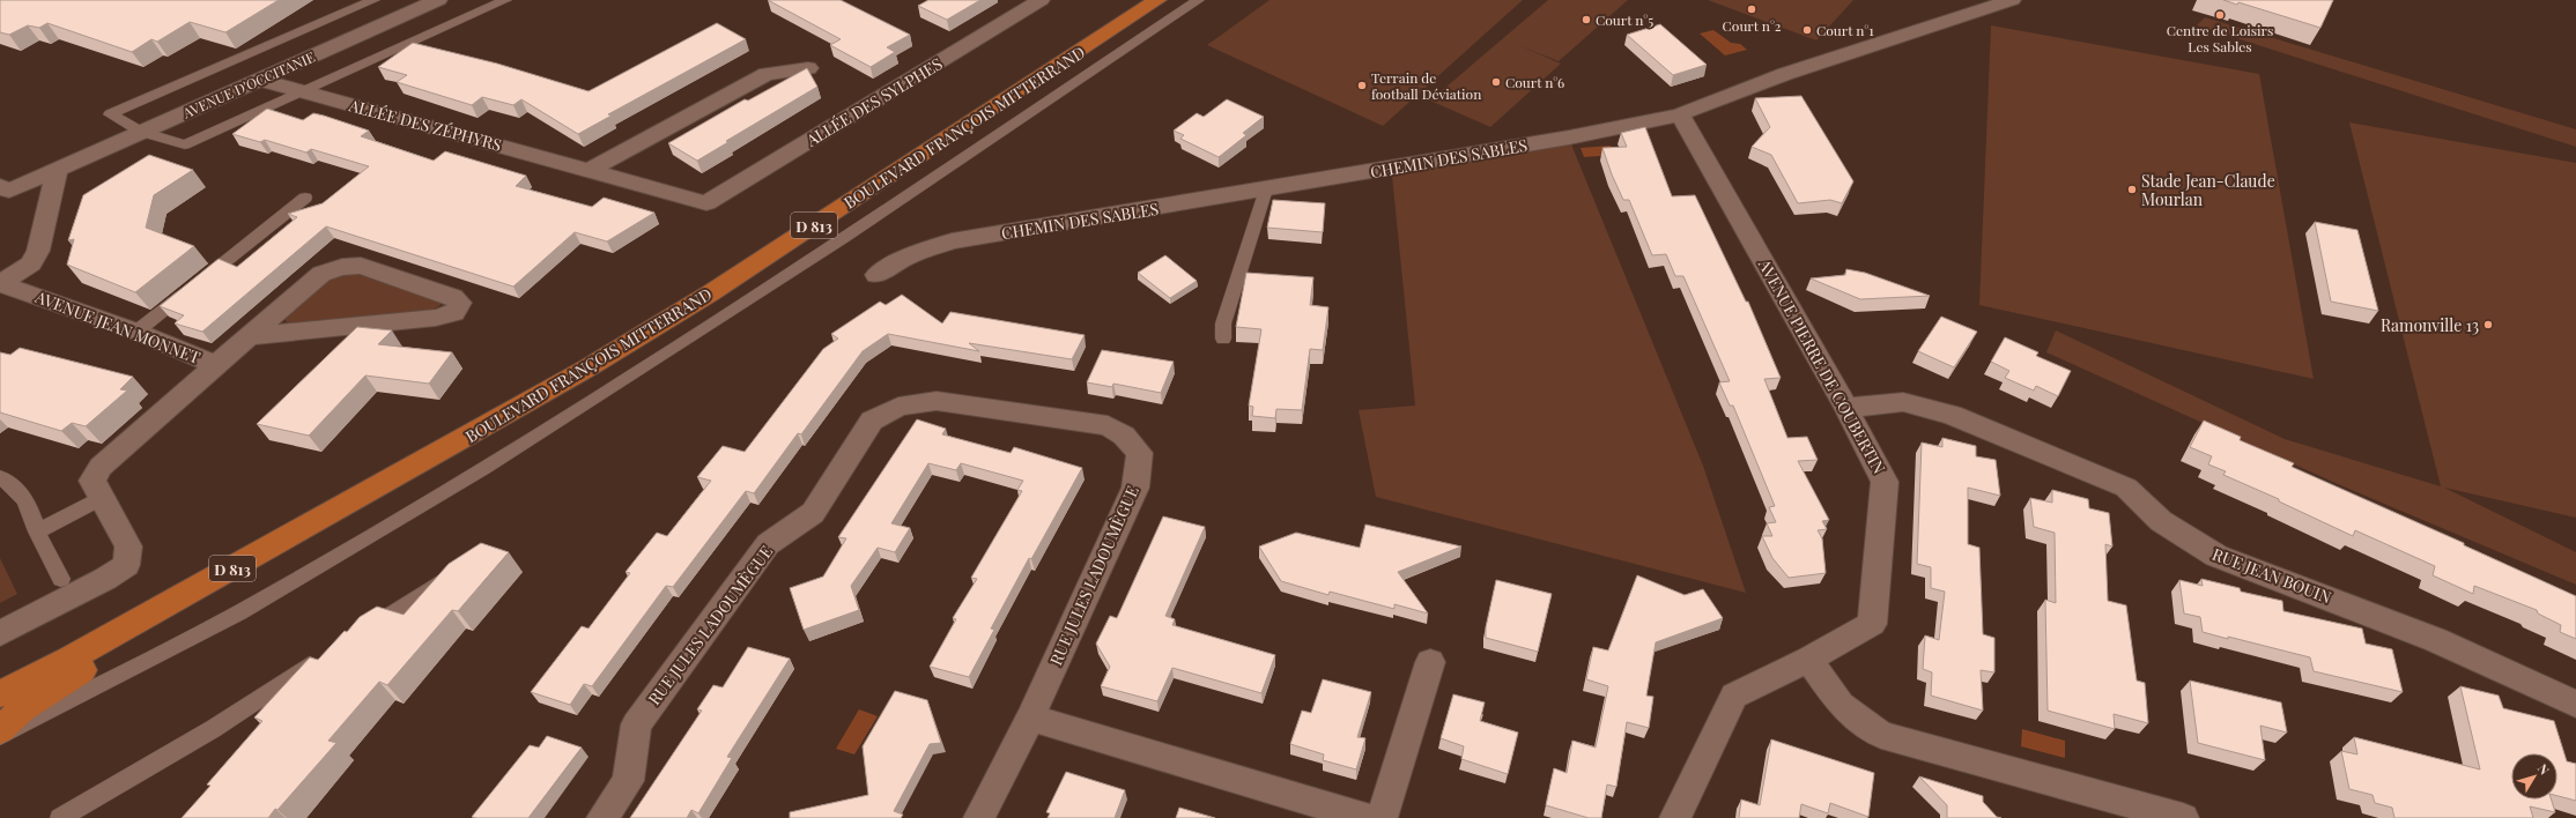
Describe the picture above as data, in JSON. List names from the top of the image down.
{
  "streets": {
    "main road": ["BOULEVARD FRANÇOIS MITTERRAND", "D 813"],
    "street": [
      "AVENUE D'OCCITANIE",
      "ALLÉE DES SYLPHES",
      "ALLÉE DES ZÉPHYRS",
      "CHEMIN DES SABLES",
      "AVENUE JEAN MONNET",
      "AVENUE PIERRE DE COUBERTIN",
      "RUE JULES LADOUMÈGUE",
      "RUE JEAN BOUIN"
    ]
  },
  "crossings": [
    ["AVENUE D'OCCITANIE", "ALLÉE DES ZÉPHYRS"],
    ["ALLÉE DES SYLPHES", "ALLÉE DES ZÉPHYRS"],
    ["CHEMIN DES SABLES", "AVENUE PIERRE DE COUBERTIN"],
    ["AVENUE PIERRE DE COUBERTIN", "RUE JEAN BOUIN"]
  ],
  "places": [
    "Court n°2",
    "Centre de Loisirs Les Sables",
    "Court n°5",
    "Court n°1",
    "Court n°6",
    "Terrain de football Déviation",
    "Stade Jean-Claude Mourlan",
    "Ramonville 13"
  ],
  "north": "top right"
}
